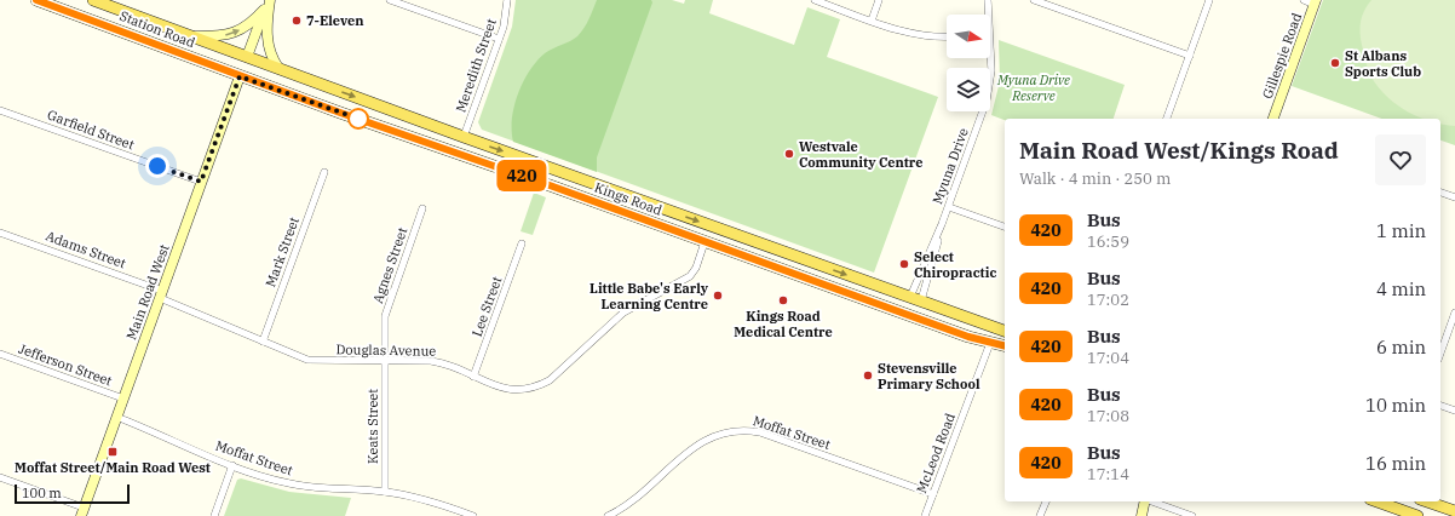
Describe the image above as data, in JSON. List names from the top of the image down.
{
  "streets": {
    "main road": [
      "Station Road",
      "Gillespie Road",
      "Kings Road",
      "Main Road West"
    ],
    "street": [
      "Meredith Street",
      "Garfield Street",
      "Myuna Drive",
      "Adams Street",
      "Mark Street",
      "Agnes Street",
      "Lee Street",
      "Douglas Avenue",
      "Jefferson Street",
      "Keats Street",
      "Moffat Street",
      "McLeod Road"
    ]
  },
  "crossings": [
    ["Station Road", "Kings Road"],
    ["Station Road", "Main Road West"],
    ["Meredith Street", "Kings Road"],
    ["Garfield Street", "Main Road West"],
    ["Myuna Drive", "Kings Road"],
    ["Kings Road", "Main Road West"],
    ["Kings Road", "Douglas Avenue"],
    ["Kings Road", "McLeod Road"],
    ["Adams Street", "Main Road West"],
    ["Adams Street", "Douglas Avenue"],
    ["Mark Street", "Douglas Avenue"],
    ["Agnes Street", "Douglas Avenue"],
    ["Agnes Street", "Keats Street"],
    ["Main Road West", "Douglas Avenue"],
    ["Main Road West", "Jefferson Street"],
    ["Main Road West", "Moffat Street"],
    ["Lee Street", "Douglas Avenue"],
    ["Douglas Avenue", "Keats Street"],
    ["Keats Street", "Moffat Street"],
    ["Moffat Street", "McLeod Road"]
  ],
  "parks": ["Myuna Drive Reserve"],
  "places": {
    "other": [
      "7-Eleven",
      "St Albans Sports Club",
      "Westvale Community Centre",
      "Select Chiropractic",
      "Little Babe's Early Learning Centre",
      "Kings Road Medical Centre",
      "Stevensville Primary School"
    ],
    "transit": ["Moffat Street/Main Road West"]
  },
  "lines": ["bus line 420"],
  "scale_bar": "100 m",
  "north": "right",
  "page": {
    "on_map": "420",
    "heading": ["Main Road West/Kings Road", "Walk · 4 min · 250 m"],
    "list": [
      {
        "mark": "420",
        "name": "Bus",
        "note": "16:59",
        "value": "1 min"
      },
      {
        "mark": "420",
        "name": "Bus",
        "note": "17:02",
        "value": "4 min"
      },
      {
        "mark": "420",
        "name": "Bus",
        "note": "17:04",
        "value": "6 min"
      },
      {
        "mark": "420",
        "name": "Bus",
        "note": "17:08",
        "value": "10 min"
      },
      {
        "mark": "420",
        "name": "Bus",
        "note": "17:14",
        "value": "16 min"
      }
    ],
    "scale": "100 m"
  }
}
